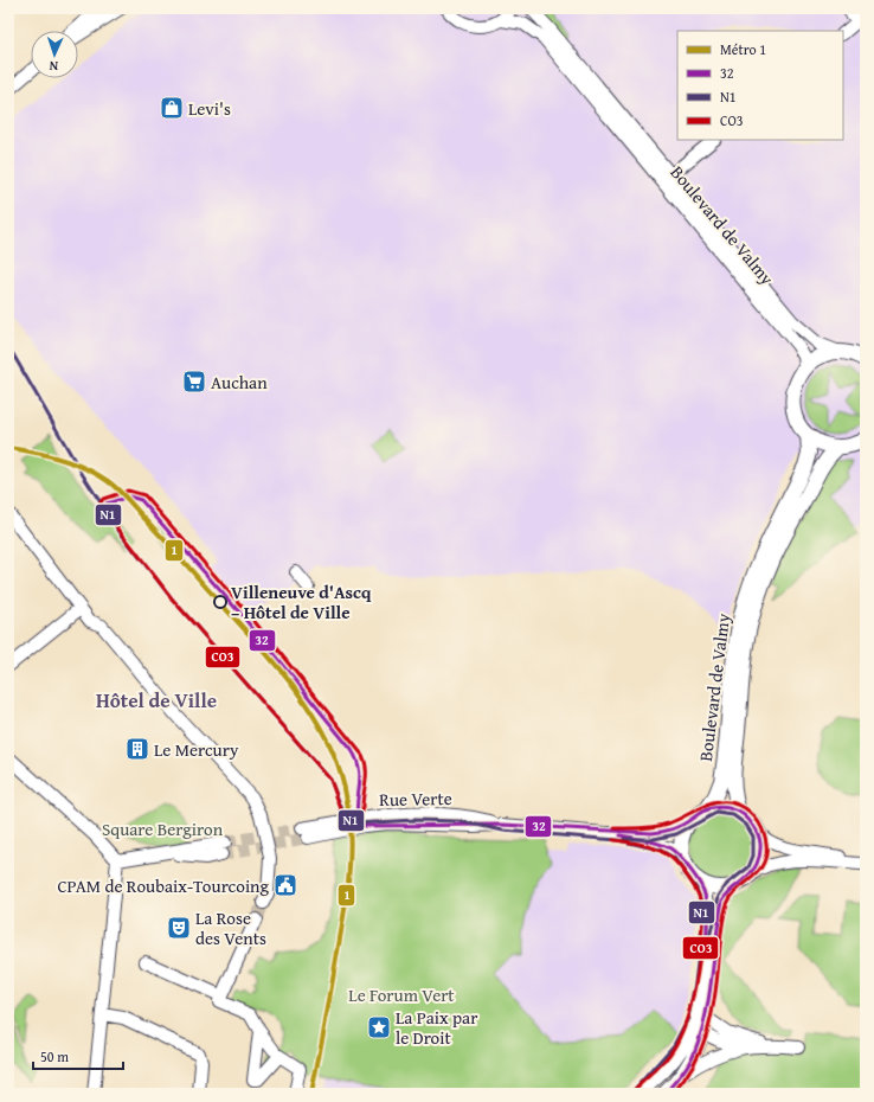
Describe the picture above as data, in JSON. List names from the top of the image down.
{
  "streets": {
    "main road": ["Boulevard de Valmy"],
    "street": ["Rue Verte"]
  },
  "crossings": [
    ["Boulevard de Valmy", "Rue Verte"]
  ],
  "districts": ["Hôtel de Ville"],
  "parks": ["Square Bergiron", "Le Forum Vert"],
  "places": {
    "shop": ["Levi's"],
    "supermarket": ["Auchan"],
    "other": ["Villeneuve d'Ascq – Hôtel de Ville"],
    "building": ["Le Mercury"],
    "public building": ["CPAM de Roubaix-Tourcoing"],
    "theatre": ["La Rose des Vents"],
    "place": ["La Paix par le Droit"]
  },
  "lines": [
    "transit line N1",
    "metro line 1",
    "transit line CO3",
    "transit line 32"
  ],
  "legend": [
    "Métro 1",
    "32",
    "N1",
    "CO3"
  ],
  "scale_bar": "50 m",
  "north": "bottom"
}
